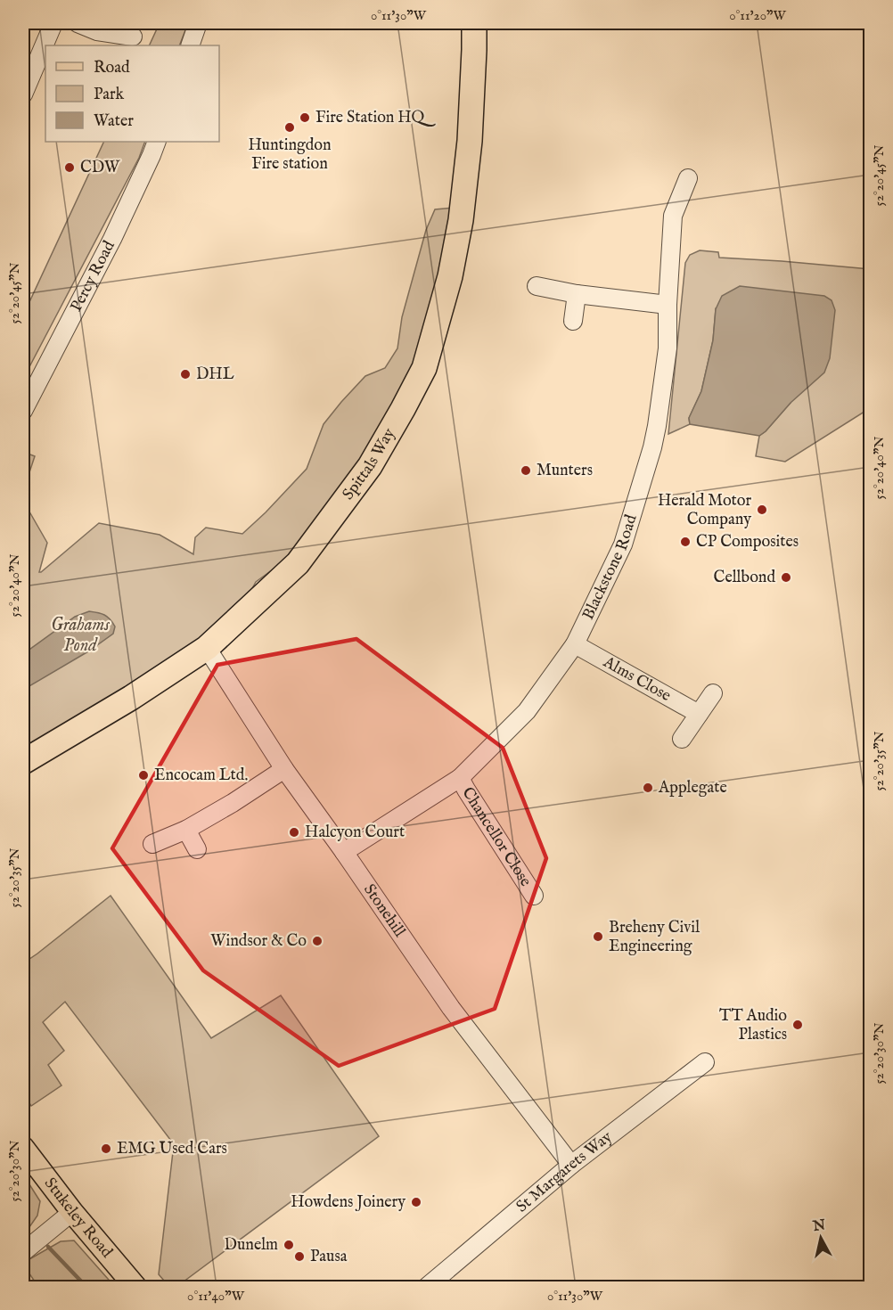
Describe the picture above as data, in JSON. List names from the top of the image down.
{
  "streets": {
    "highway": ["Spittals Way"],
    "main road": ["Stukeley Road"],
    "street": [
      "Percy Road",
      "Blackstone Road",
      "Alms Close",
      "Chancellor Close",
      "Stonehill",
      "St Margarets Way"
    ]
  },
  "crossings": [
    ["Spittals Way", "Stonehill"],
    ["Blackstone Road", "Alms Close"],
    ["Blackstone Road", "Chancellor Close"],
    ["Blackstone Road", "Stonehill"],
    ["Stonehill", "St Margarets Way"]
  ],
  "water": ["Grahams Pond"],
  "places": [
    "Fire Station HQ",
    "Huntingdon Fire station",
    "CDW",
    "DHL",
    "Munters",
    "Herald Motor Company",
    "CP Composites",
    "Cellbond",
    "Encocam Ltd.",
    "Applegate",
    "Halcyon Court",
    "Breheny Civil Engineering",
    "Windsor & Co",
    "TT Audio Plastics",
    "EMG Used Cars",
    "Howdens Joinery",
    "Dunelm",
    "Pausa"
  ],
  "legend": ["Road", "Park", "Water"],
  "north": "top",
  "coordinates": [
    "0°11'30\"W",
    "0°11'20\"W",
    "52°20'45\"N",
    "52°20'40\"N",
    "52°20'35\"N",
    "52°20'30\"N",
    "0°11'40\"W"
  ]
}
